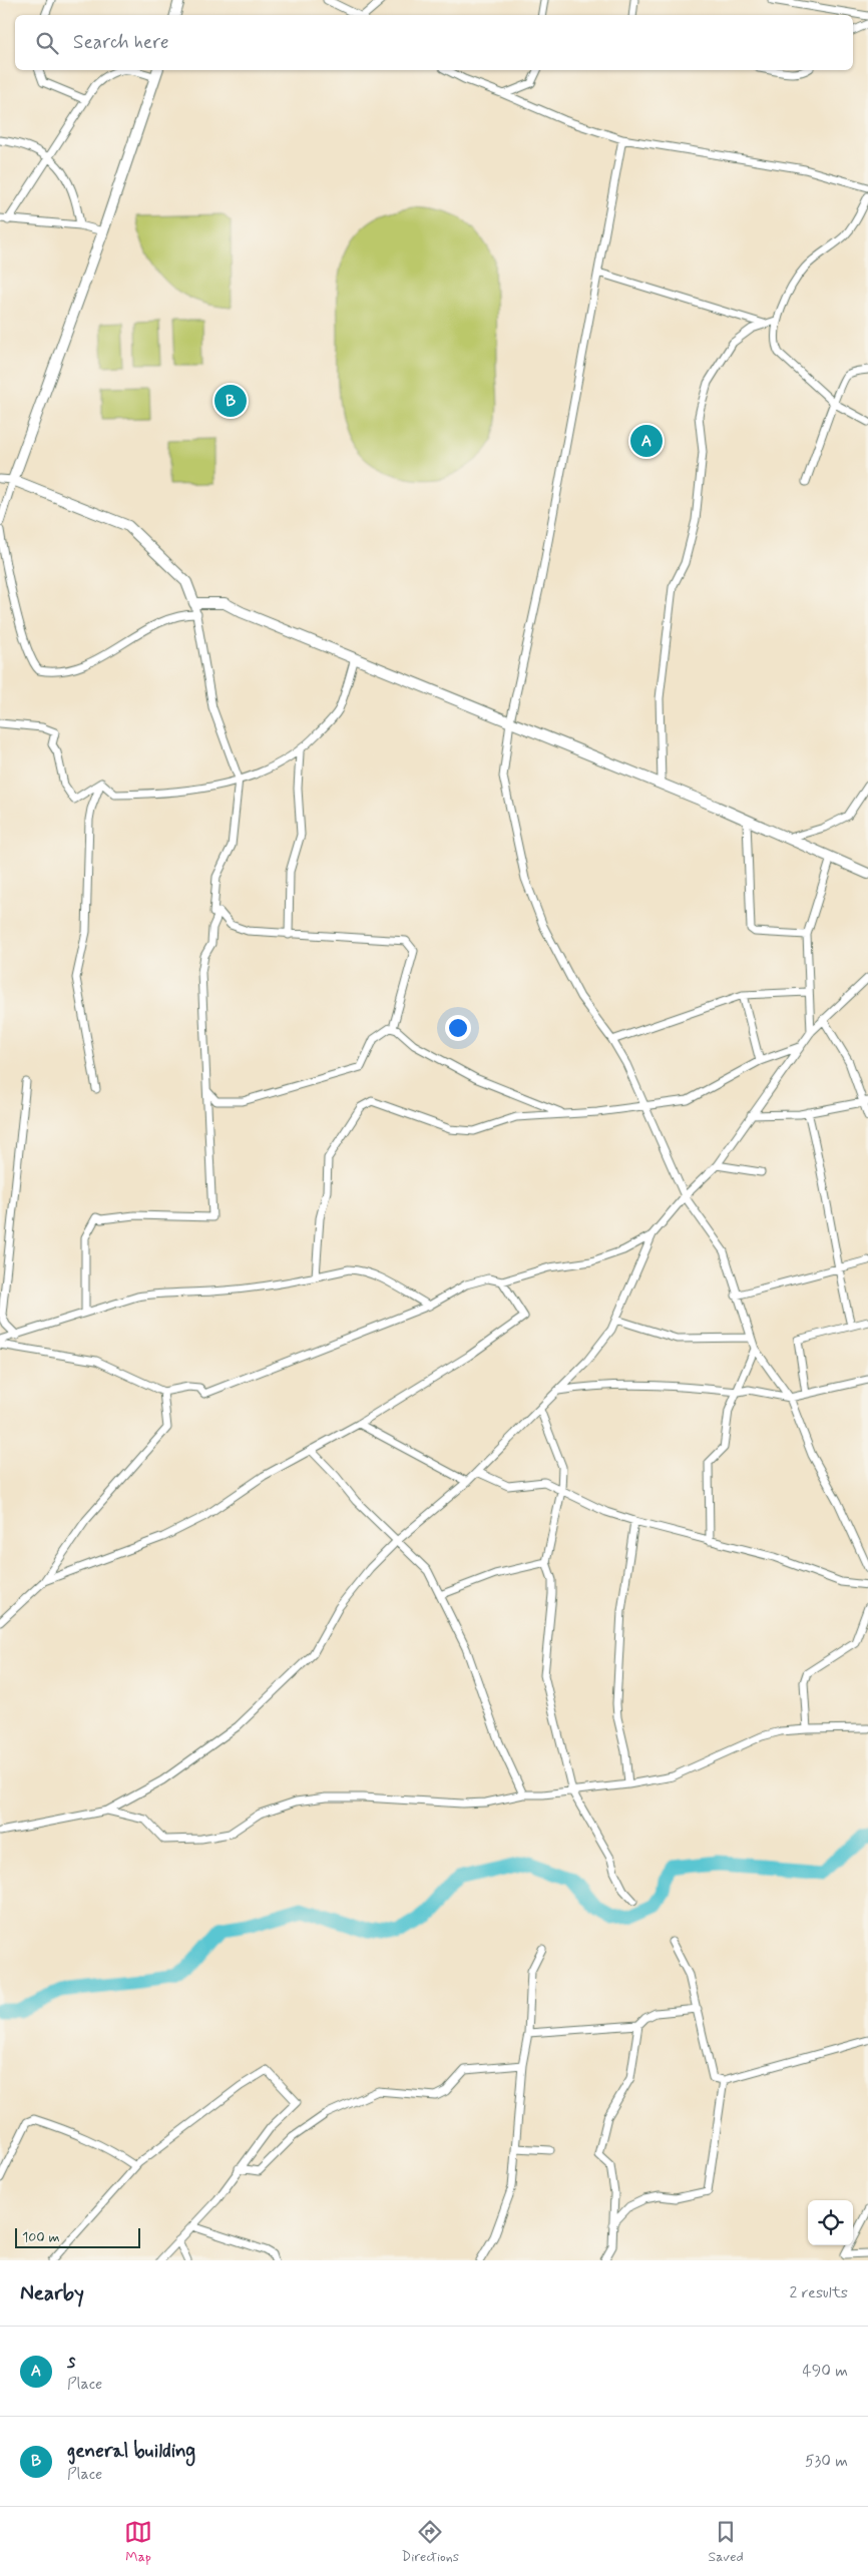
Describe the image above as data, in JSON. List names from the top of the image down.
{
  "scale_bar": "100 m",
  "page": {
    "search": "Search here",
    "pins": ["B", "A"],
    "scale": "100 m",
    "heading": ["Nearby", "2 results"],
    "list": [
      {
        "mark": "A",
        "name": "s",
        "note": "Place",
        "value": "490 m"
      },
      {
        "mark": "B",
        "name": "general building",
        "note": "Place",
        "value": "530 m"
      }
    ],
    "nav": ["Map", "Directions", "Saved"]
  }
}
